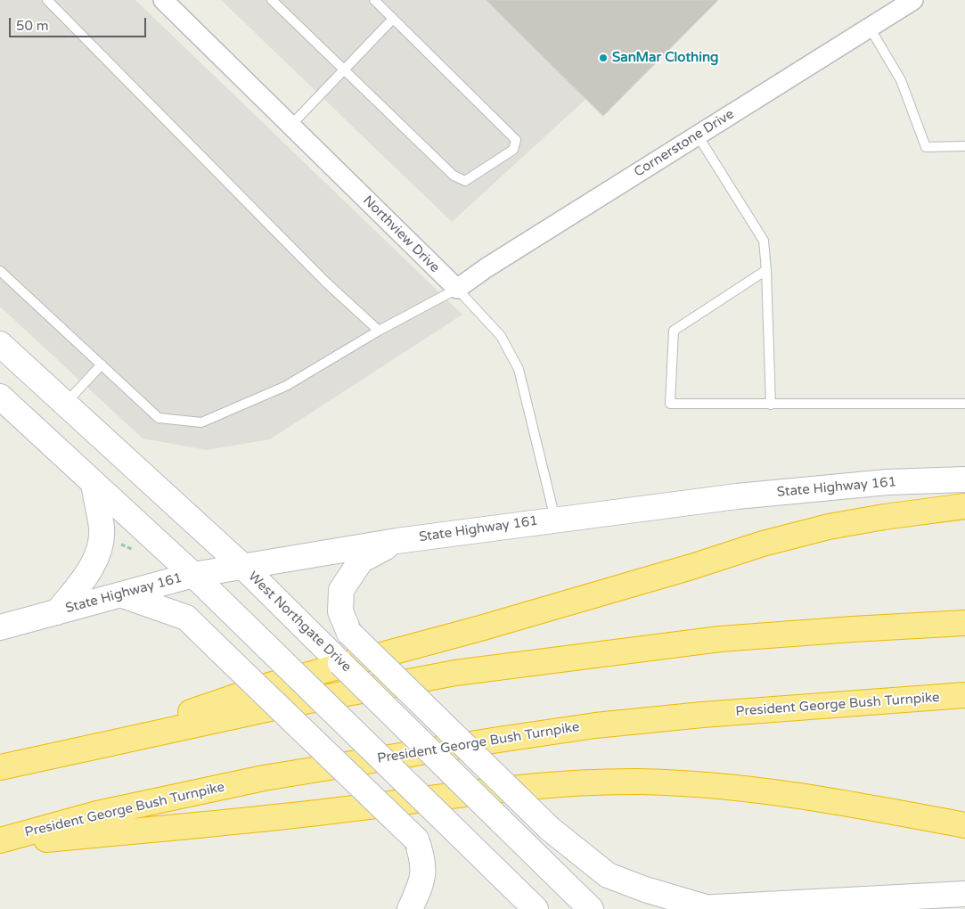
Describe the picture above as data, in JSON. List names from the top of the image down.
{
  "streets": {
    "highway": ["President George Bush Turnpike"],
    "main road": ["State Highway 161", "West Northgate Drive"],
    "street": ["Cornerstone Drive", "Northview Drive"]
  },
  "crossings": [
    ["Cornerstone Drive", "Northview Drive"],
    ["Northview Drive", "State Highway 161"],
    ["State Highway 161", "West Northgate Drive"]
  ],
  "places": ["SanMar Clothing"],
  "scale_bar": "50 m"
}
